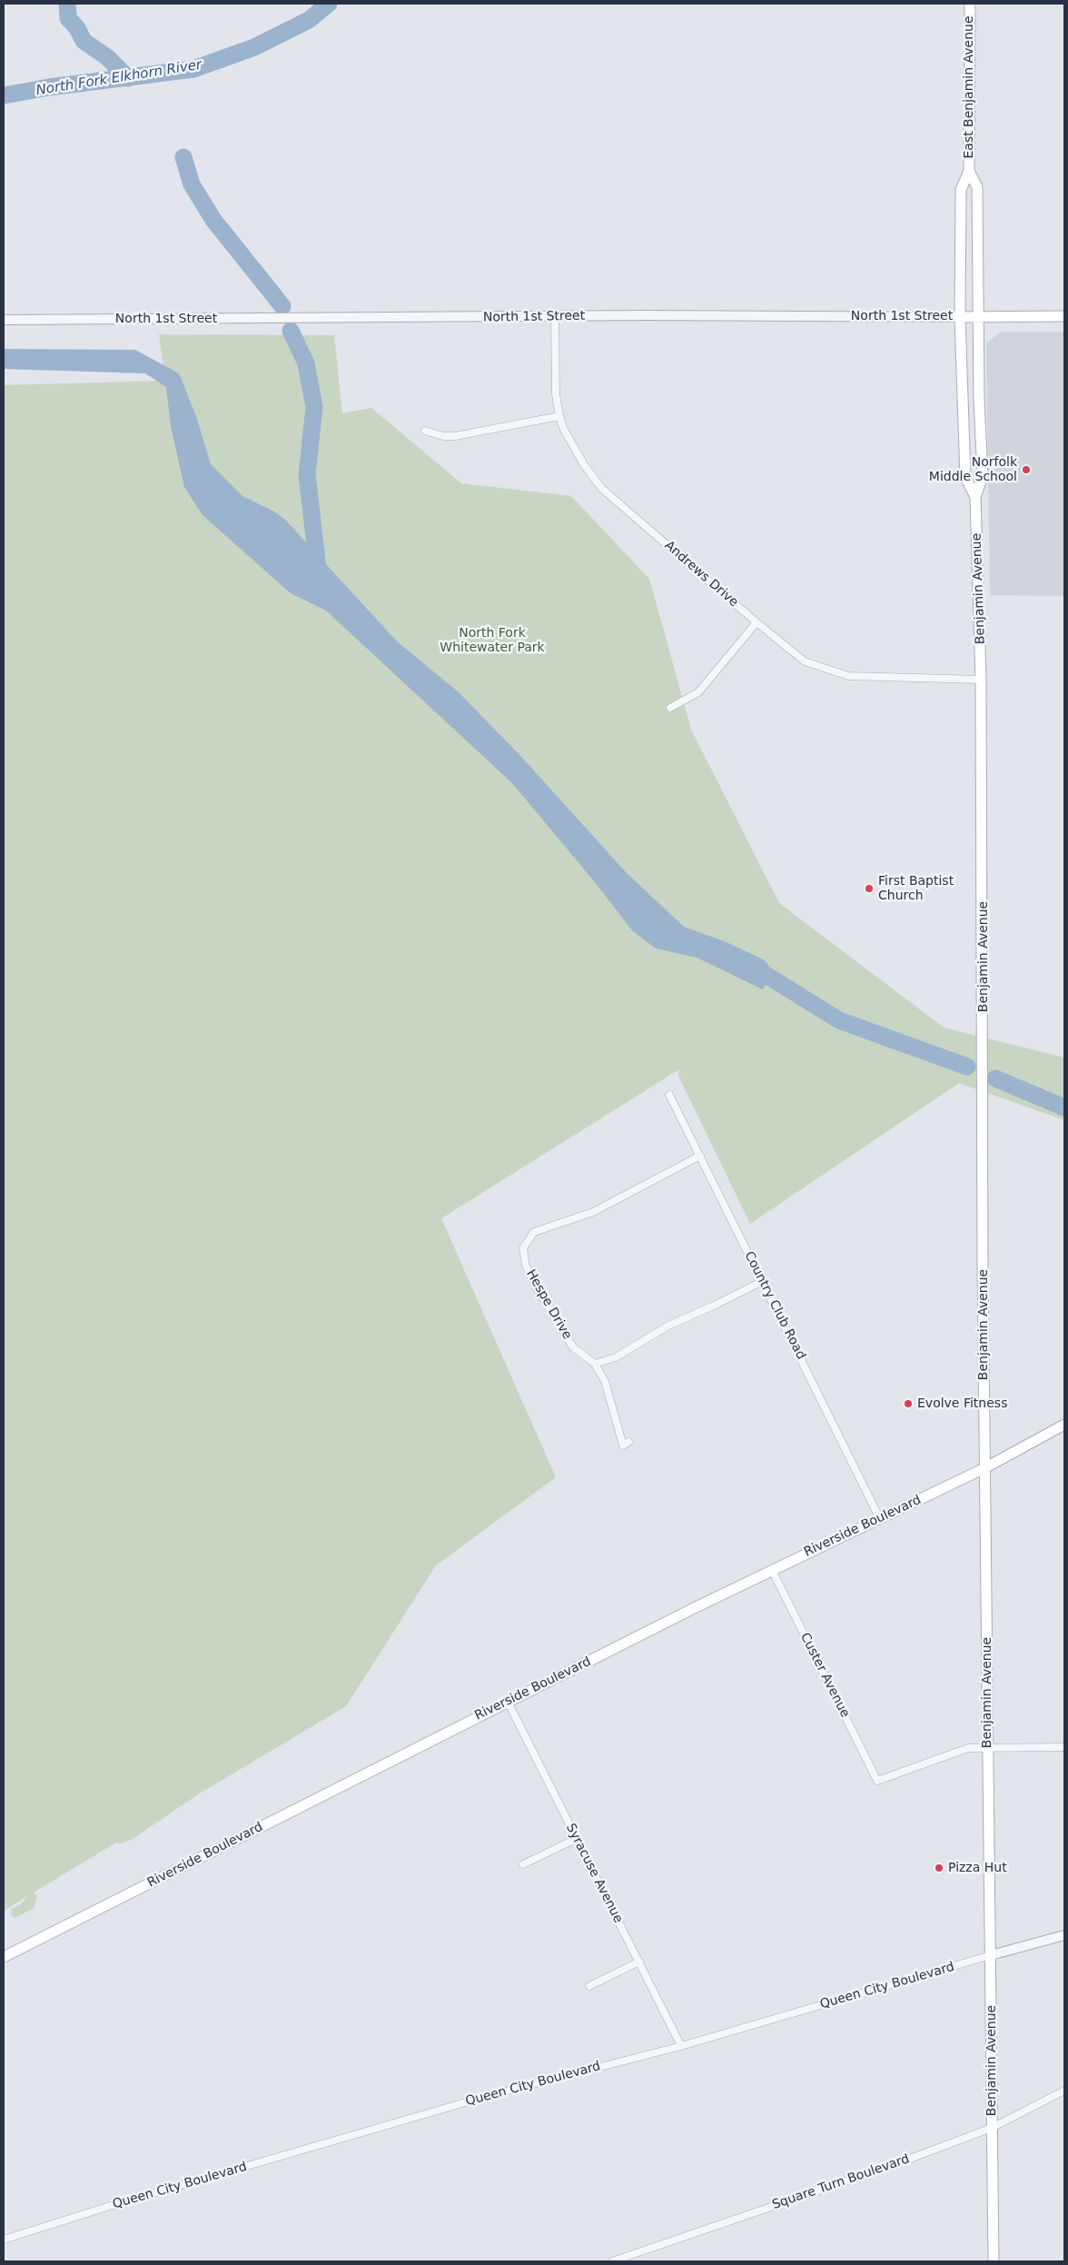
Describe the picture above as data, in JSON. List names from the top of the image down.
{
  "streets": {
    "main road": [
      "East Benjamin Avenue",
      "North 1st Street",
      "Benjamin Avenue",
      "Riverside Boulevard"
    ],
    "street": [
      "Andrews Drive",
      "Hespe Drive",
      "Country Club Road",
      "Custer Avenue",
      "Syracuse Avenue",
      "Queen City Boulevard",
      "Square Turn Boulevard"
    ]
  },
  "crossings": [
    ["East Benjamin Avenue", "North 1st Street"],
    ["East Benjamin Avenue", "Benjamin Avenue"],
    ["North 1st Street", "Andrews Drive"],
    ["North 1st Street", "Benjamin Avenue"],
    ["Andrews Drive", "Benjamin Avenue"],
    ["Benjamin Avenue", "Riverside Boulevard"],
    ["Benjamin Avenue", "Custer Avenue"],
    ["Benjamin Avenue", "Queen City Boulevard"],
    ["Benjamin Avenue", "Square Turn Boulevard"],
    ["Hespe Drive", "Country Club Road"],
    ["Country Club Road", "Riverside Boulevard"],
    ["Riverside Boulevard", "Custer Avenue"],
    ["Riverside Boulevard", "Syracuse Avenue"],
    ["Syracuse Avenue", "Queen City Boulevard"]
  ],
  "water": ["North Fork Elkhorn River"],
  "parks": ["North Fork Whitewater Park"],
  "places": [
    "Norfolk Middle School",
    "First Baptist Church",
    "Evolve Fitness",
    "Pizza Hut"
  ]
}
